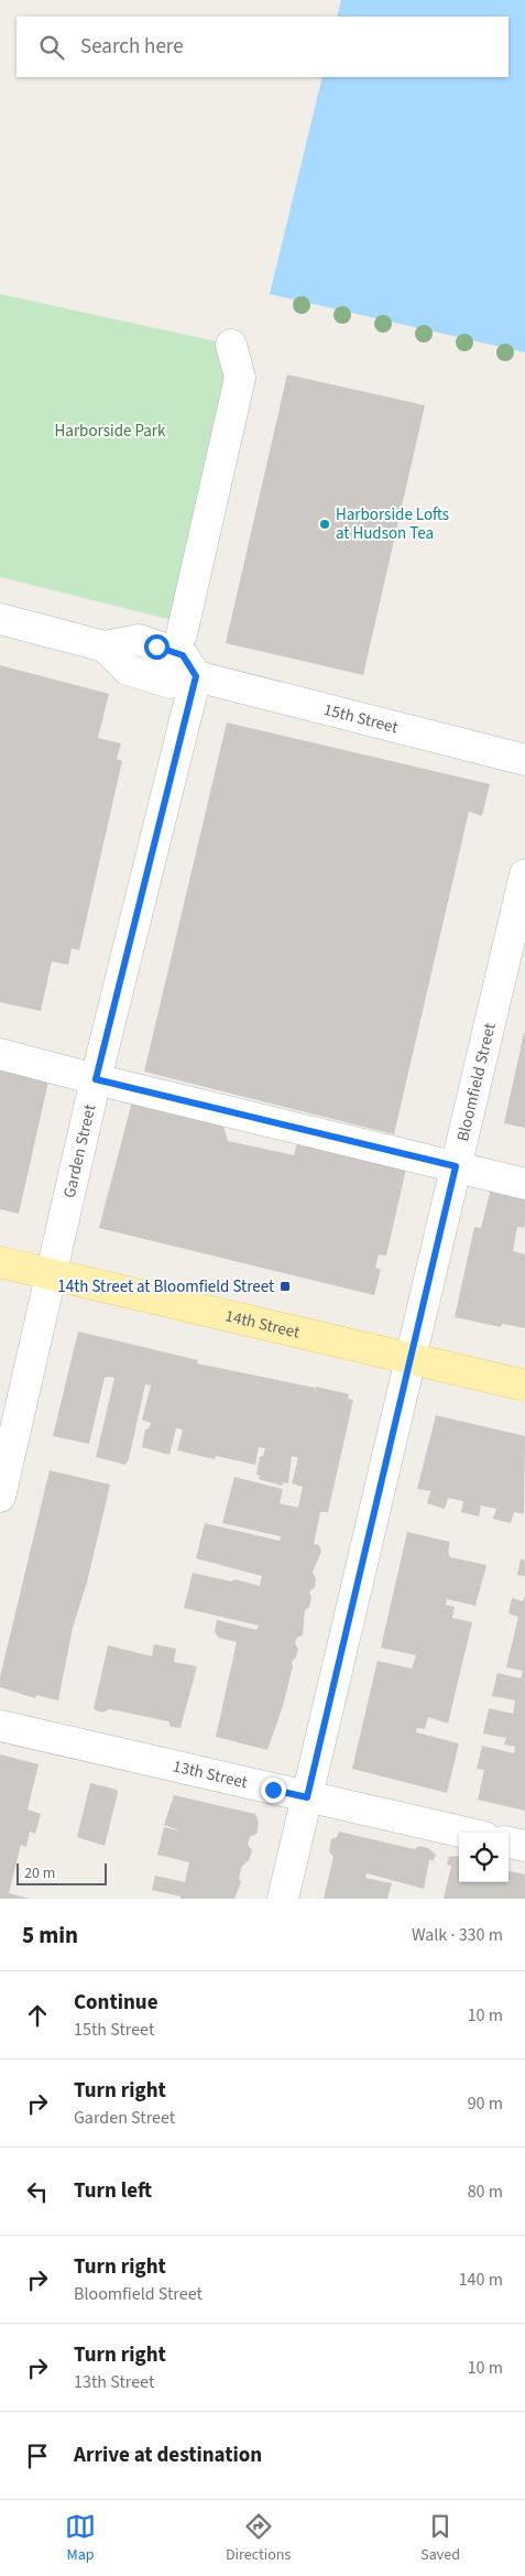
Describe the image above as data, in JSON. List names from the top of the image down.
{
  "streets": {
    "main road": ["14th Street"],
    "street": [
      "15th Street",
      "Bloomfield Street",
      "Garden Street",
      "13th Street"
    ]
  },
  "crossings": [
    ["15th Street", "Garden Street"],
    ["Bloomfield Street", "14th Street"],
    ["Bloomfield Street", "13th Street"],
    ["Garden Street", "14th Street"]
  ],
  "parks": ["Harborside Park"],
  "places": {
    "other": ["Harborside Lofts at Hudson Tea"],
    "transit": ["14th Street at Bloomfield Street"]
  },
  "scale_bar": "20 m",
  "page": {
    "search": "Search here",
    "scale": "20 m",
    "heading": ["5 min", "Walk · 330 m"],
    "list": [
      ["Continue", "15th Street", "10 m"],
      ["Turn right", "Garden Street", "90 m"],
      ["Turn left", "80 m"],
      ["Turn right", "Bloomfield Street", "140 m"],
      ["Turn right", "13th Street", "10 m"],
      "Arrive at destination"
    ],
    "nav": ["Map", "Directions", "Saved"]
  }
}
